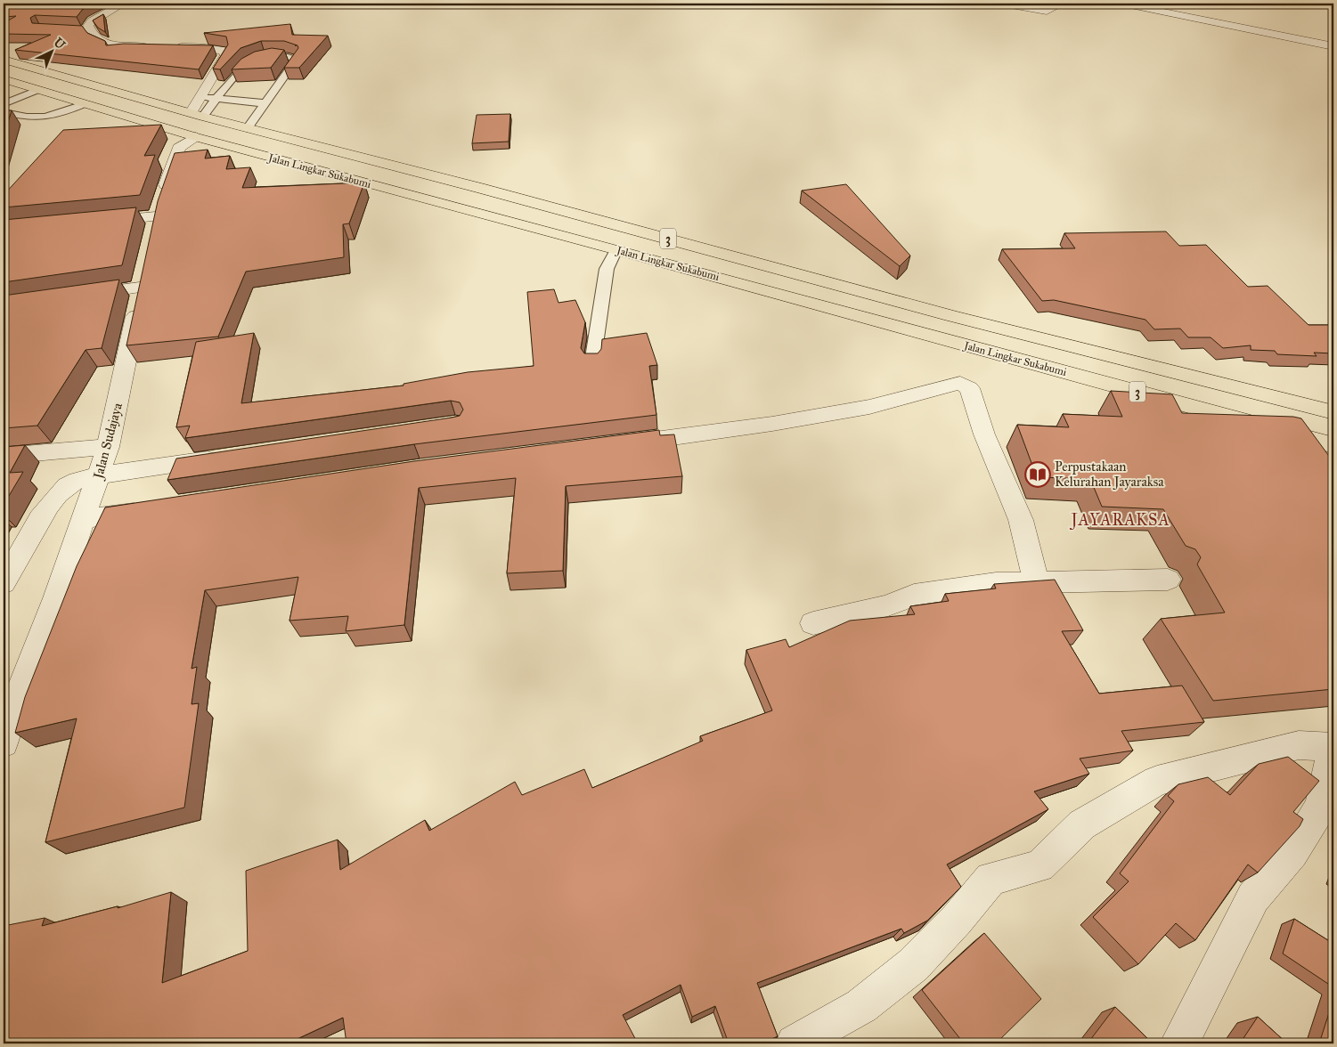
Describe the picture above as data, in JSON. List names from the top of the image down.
{
  "streets": {
    "main road": ["Jalan Lingkar Sukabumi", "3"],
    "street": ["Jalan Sudajaya"]
  },
  "districts": ["JAYARAKSA"],
  "places": {
    "library": ["Perpustakaan Kelurahan Jayaraksa"]
  },
  "north": "top right"
}
